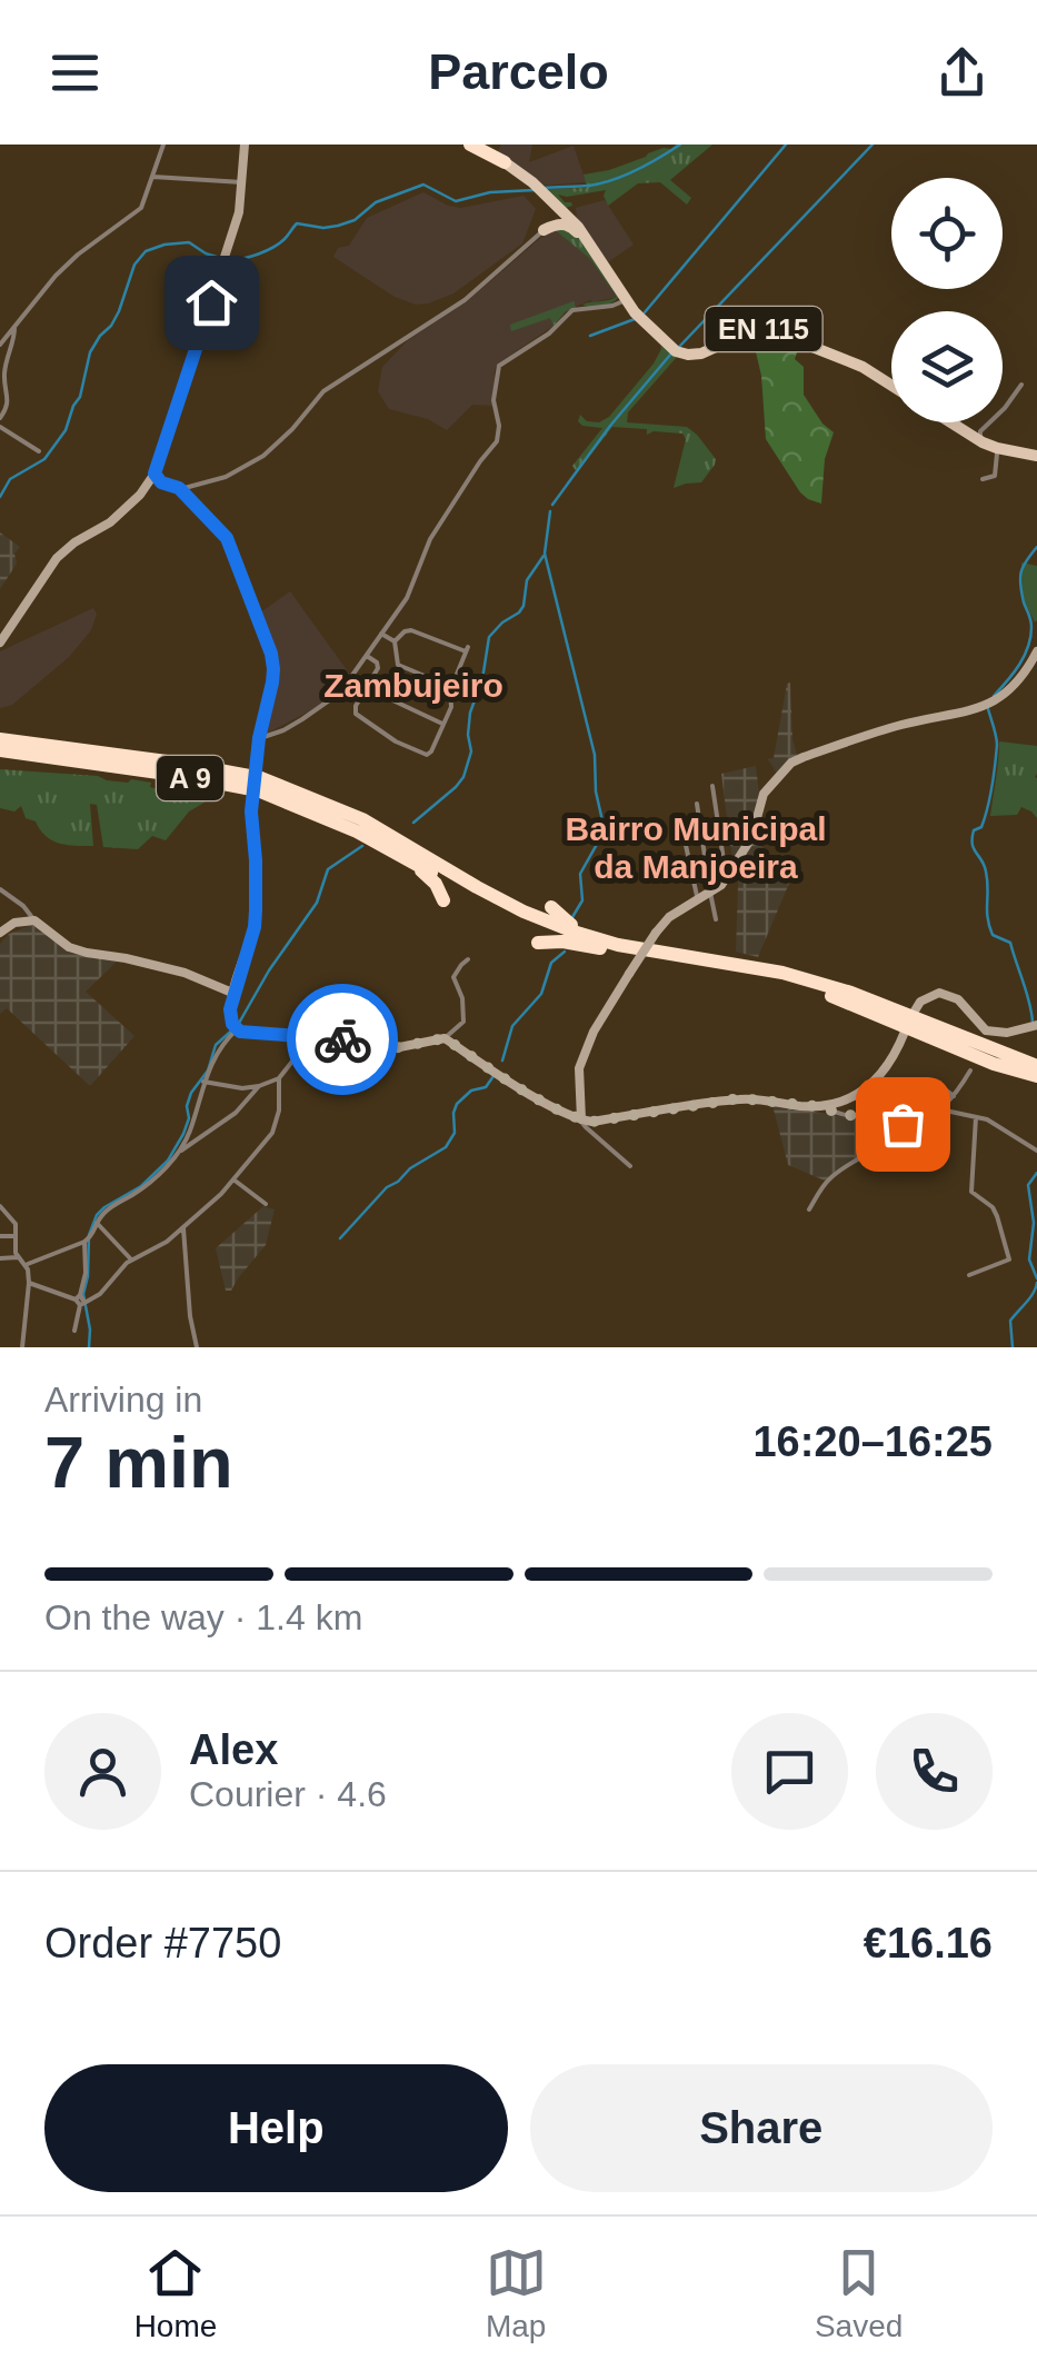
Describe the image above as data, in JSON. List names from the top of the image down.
{
  "streets": {
    "highway": ["EN 115", "A 9"]
  },
  "districts": ["Zambujeiro", "Bairro Municipal da Manjoeira"],
  "page": {
    "header": "Parcelo",
    "heading": ["7 min", "Arriving in", "16:20–16:25"],
    "panel": [
      "Alex",
      "Courier · 4.6",
      "Order #7750",
      "€16.16"
    ],
    "bar": "On the way · 1.4 km",
    "buttons": ["Help", "Share"],
    "tabs": ["Home", "Map", "Saved"]
  }
}
